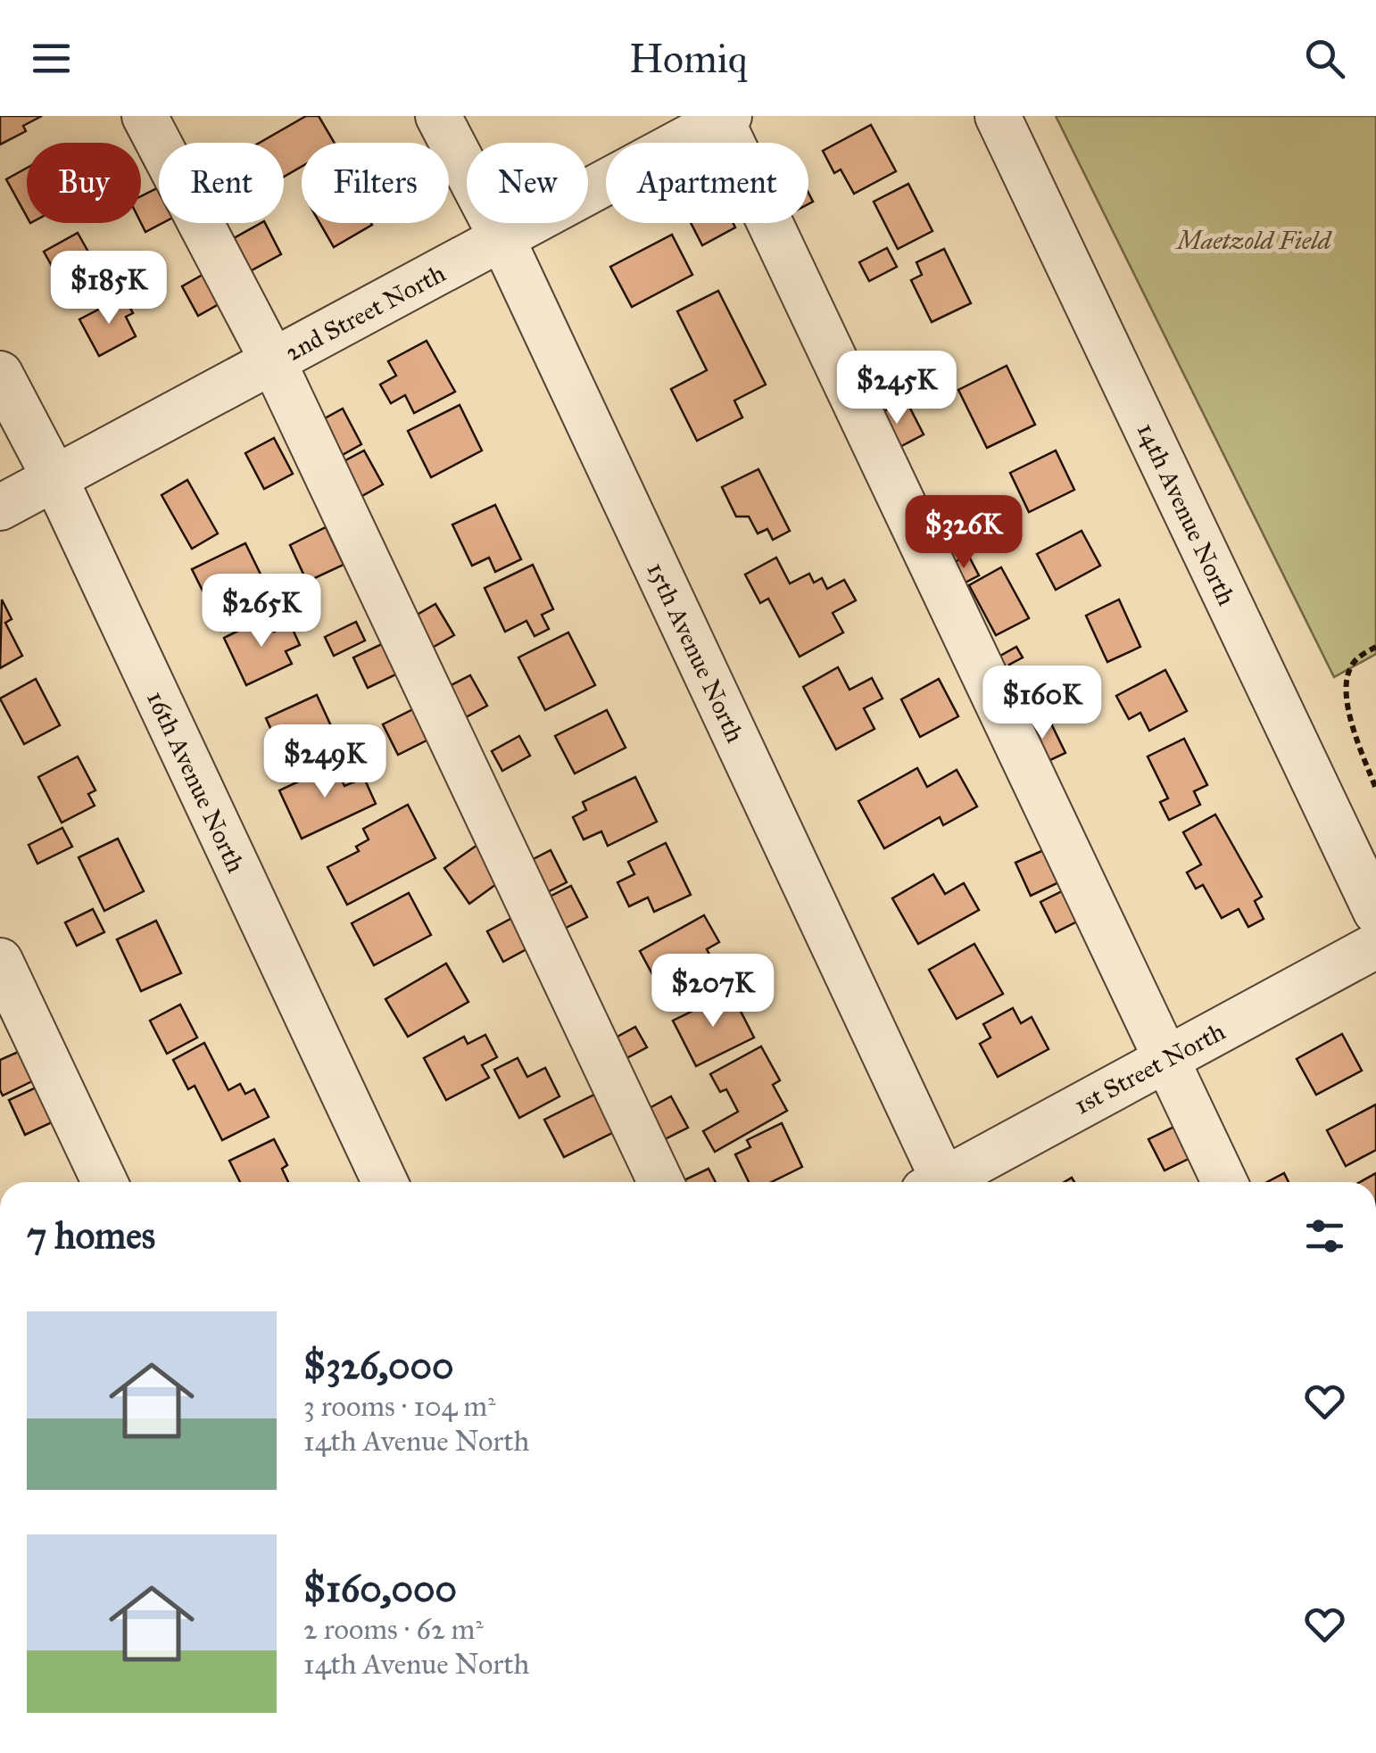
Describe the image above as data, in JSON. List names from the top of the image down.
{
  "streets": {
    "street": [
      "2nd Street North",
      "14th Avenue North",
      "15th Avenue North",
      "16th Avenue North",
      "1st Street North"
    ]
  },
  "crossings": [
    ["2nd Street North", "15th Avenue North"],
    ["2nd Street North", "16th Avenue North"]
  ],
  "parks": ["Maetzold Field"],
  "page": {
    "header": "Homiq",
    "chip": [
      "Buy",
      "Rent",
      "Filters",
      "New",
      "Apartment"
    ],
    "price": [
      "$185K",
      "$245K",
      "$326K",
      "$265K",
      "$160K",
      "$249K",
      "$207K"
    ],
    "heading": "7 homes",
    "list": [
      {
        "name": "$326,000",
        "note": "3 rooms · 104 m² · 14th Avenue North"
      },
      {
        "name": "$160,000",
        "note": "2 rooms · 62 m² · 14th Avenue North"
      }
    ]
  }
}
